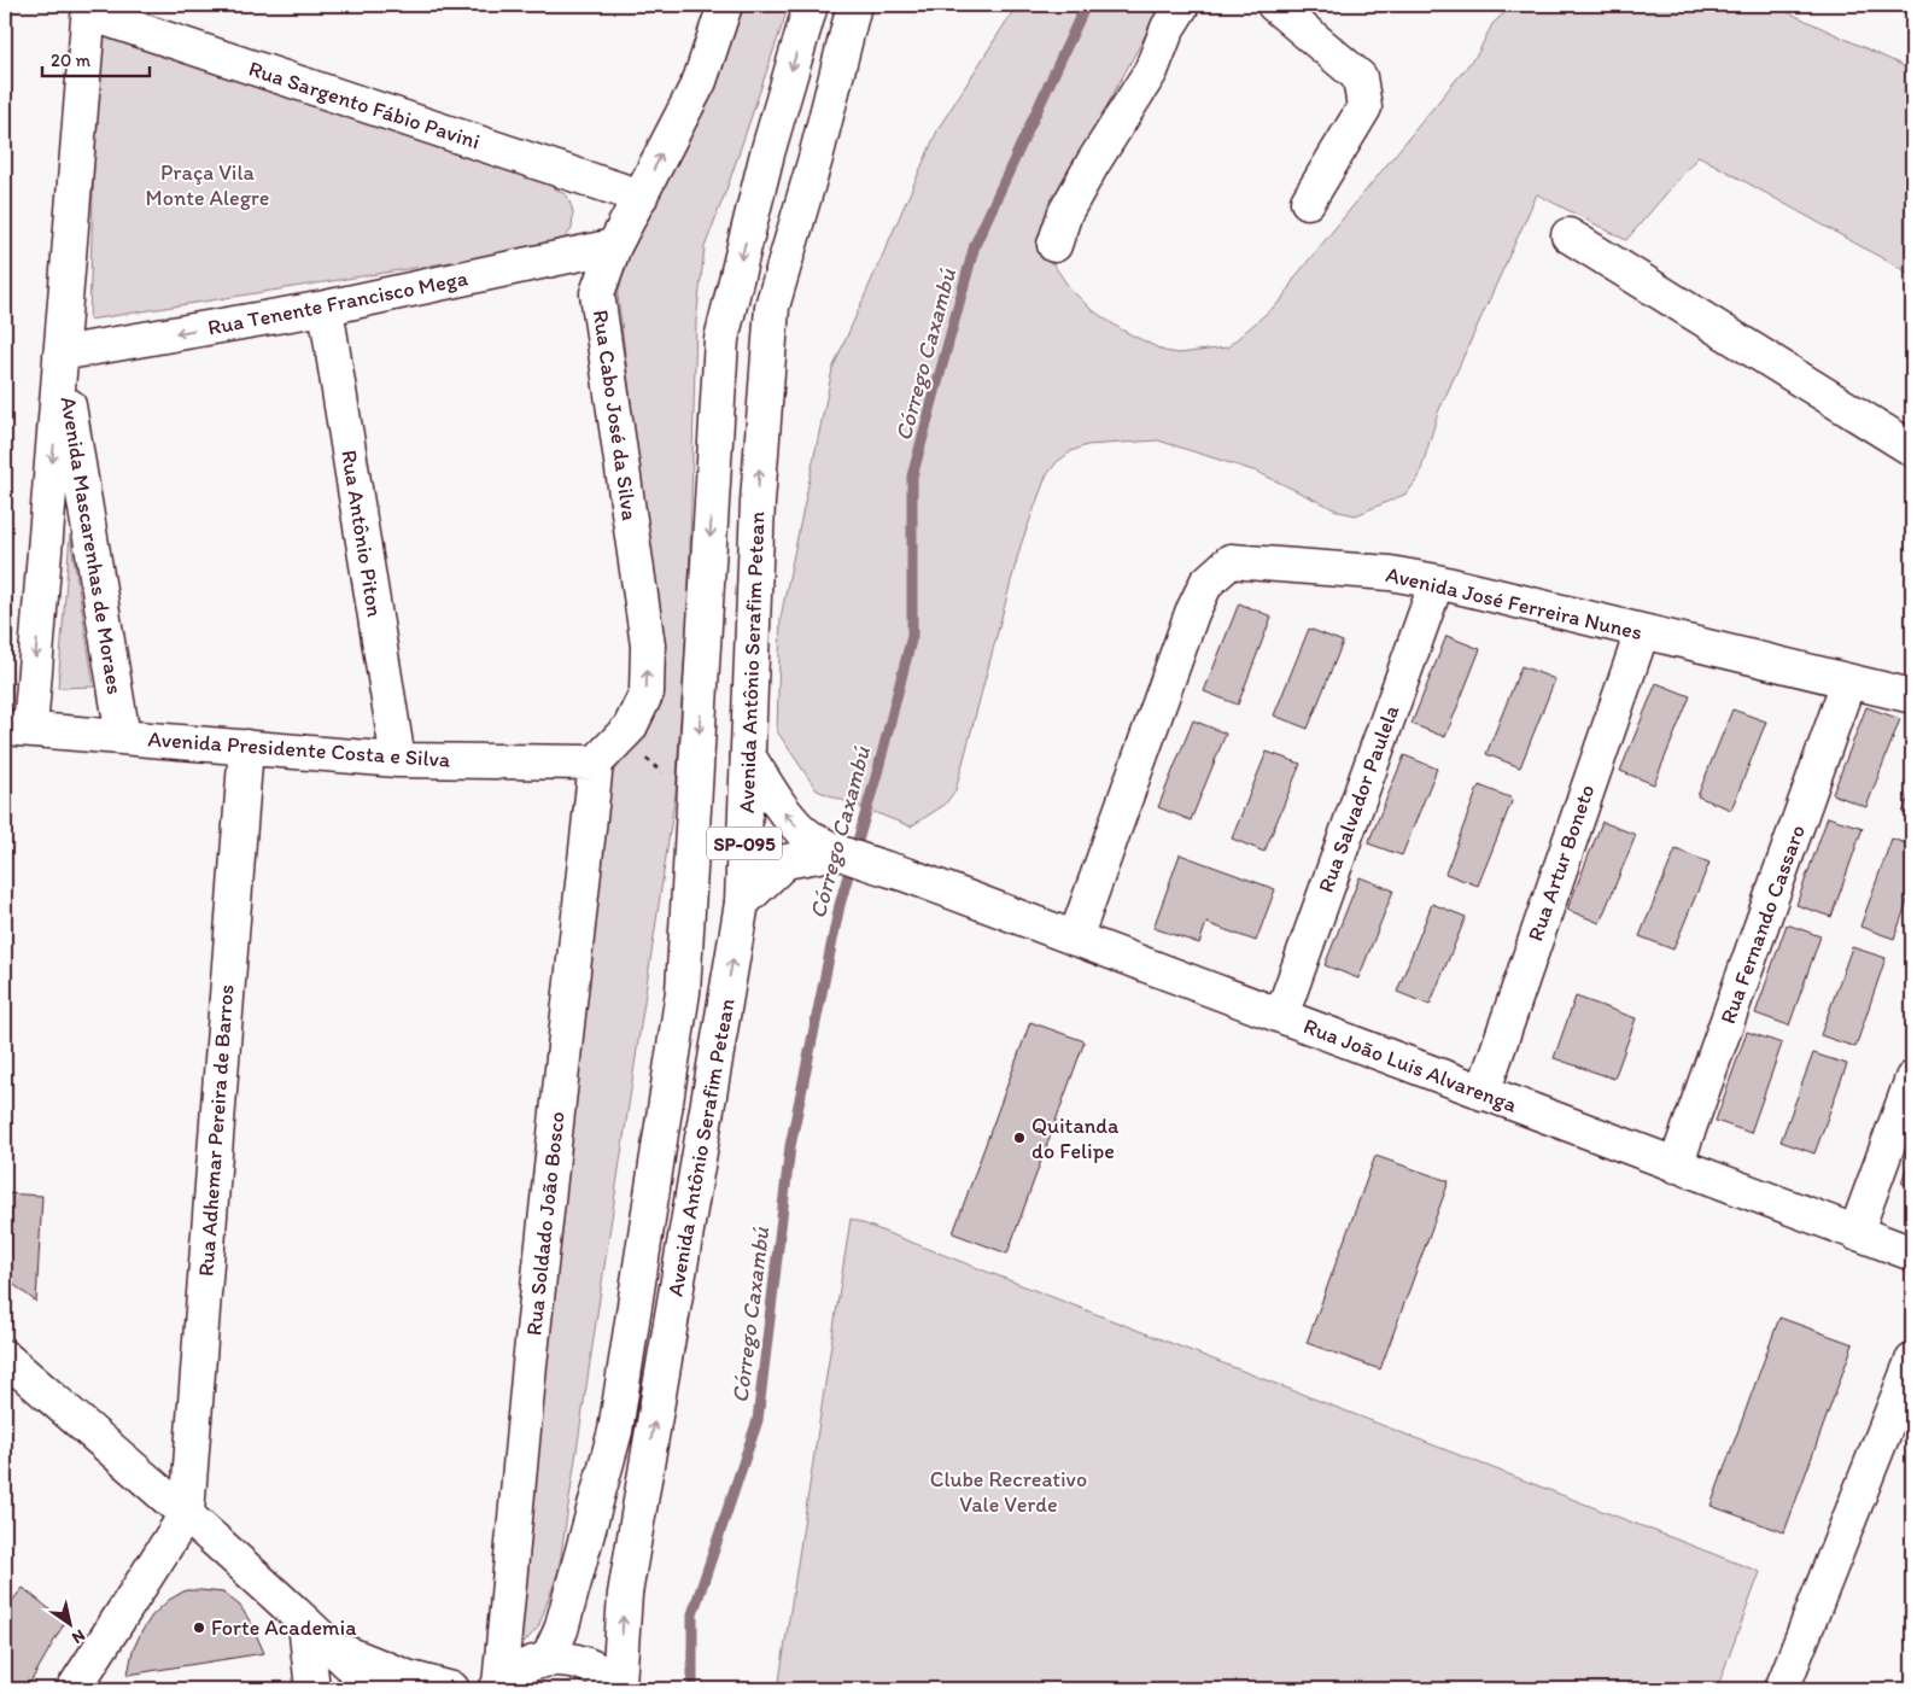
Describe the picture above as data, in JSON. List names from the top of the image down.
{
  "streets": {
    "street": [
      "Rua Sargento Fábio Pavini",
      "Rua Tenente Francisco Mega",
      "Rua Cabo José da Silva",
      "Rua Antônio Piton",
      "Avenida Mascarenhas de Moraes",
      "Avenida José Ferreira Nunes",
      "Avenida Antônio Serafim Petean",
      "Avenida Presidente Costa e Silva",
      "Rua Salvador Paulela",
      "SP-095",
      "Rua Artur Boneto",
      "Rua Fernando Cassaro",
      "Rua João Luis Alvarenga",
      "Rua Adhemar Pereira de Barros",
      "Rua Soldado João Bosco"
    ]
  },
  "crossings": [
    ["Rua Sargento Fábio Pavini", "Rua Cabo José da Silva"],
    ["Rua Sargento Fábio Pavini", "Avenida Mascarenhas de Moraes"],
    ["Rua Tenente Francisco Mega", "Rua Cabo José da Silva"],
    ["Rua Tenente Francisco Mega", "Rua Antônio Piton"],
    ["Rua Tenente Francisco Mega", "Avenida Mascarenhas de Moraes"],
    ["Rua Cabo José da Silva", "Avenida Presidente Costa e Silva"],
    ["Rua Cabo José da Silva", "Rua Soldado João Bosco"],
    ["Rua Antônio Piton", "Avenida Presidente Costa e Silva"],
    ["Avenida Mascarenhas de Moraes", "Avenida Presidente Costa e Silva"],
    ["Avenida José Ferreira Nunes", "Rua Salvador Paulela"],
    ["Avenida José Ferreira Nunes", "Rua Artur Boneto"],
    ["Avenida José Ferreira Nunes", "Rua Fernando Cassaro"],
    ["Avenida José Ferreira Nunes", "Rua João Luis Alvarenga"],
    ["Avenida Antônio Serafim Petean", "SP-095"],
    ["Avenida Antônio Serafim Petean", "Rua João Luis Alvarenga"],
    ["Avenida Presidente Costa e Silva", "Rua Adhemar Pereira de Barros"],
    ["Avenida Presidente Costa e Silva", "Rua Soldado João Bosco"],
    ["Rua Salvador Paulela", "Rua João Luis Alvarenga"],
    ["SP-095", "Rua Soldado João Bosco"],
    ["Rua Artur Boneto", "Rua João Luis Alvarenga"],
    ["Rua Fernando Cassaro", "Rua João Luis Alvarenga"]
  ],
  "one_way": ["Rua Tenente Francisco Mega", "Rua Cabo José da Silva"],
  "water": ["Córrego Caxambú"],
  "parks": ["Praça Vila Monte Alegre", "Clube Recreativo Vale Verde"],
  "places": ["Quitanda do Felipe", "Forte Academia"],
  "scale_bar": "20 m",
  "north": "bottom right"
}
